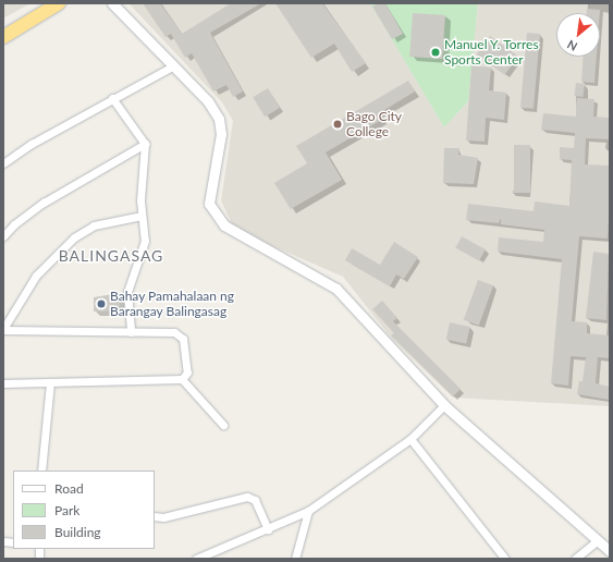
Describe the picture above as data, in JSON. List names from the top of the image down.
{
  "districts": ["BALINGASAG"],
  "places": ["Manuel Y. Torres Sports Center", "Bago City College", "Bahay Pamahalaan ng Barangay Balingasag"],
  "legend": ["Road", "Park", "Building"],
  "north": "bottom left"
}
